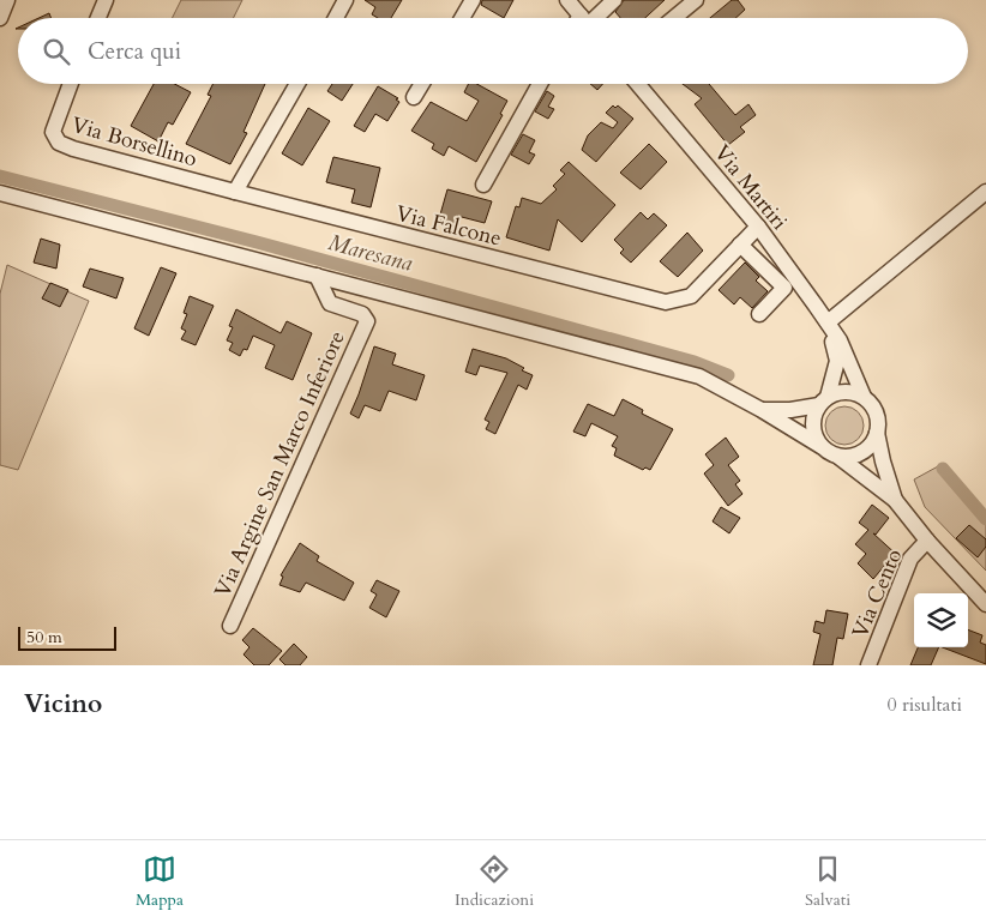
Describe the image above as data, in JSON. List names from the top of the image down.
{
  "streets": {
    "street": [
      "Via Borsellino",
      "Via Martiri",
      "Via Falcone",
      "Via Argine San Marco Inferiore",
      "Via Cento"
    ]
  },
  "crossings": [
    ["Via Borsellino", "Via Falcone"],
    ["Via Martiri", "Via Falcone"]
  ],
  "water": ["Maresana"],
  "scale_bar": "50 m",
  "page": {
    "search": "Cerca qui",
    "scale": "50 m",
    "heading": ["Vicino", "0 risultati"],
    "nav": ["Mappa", "Indicazioni", "Salvati"]
  }
}
